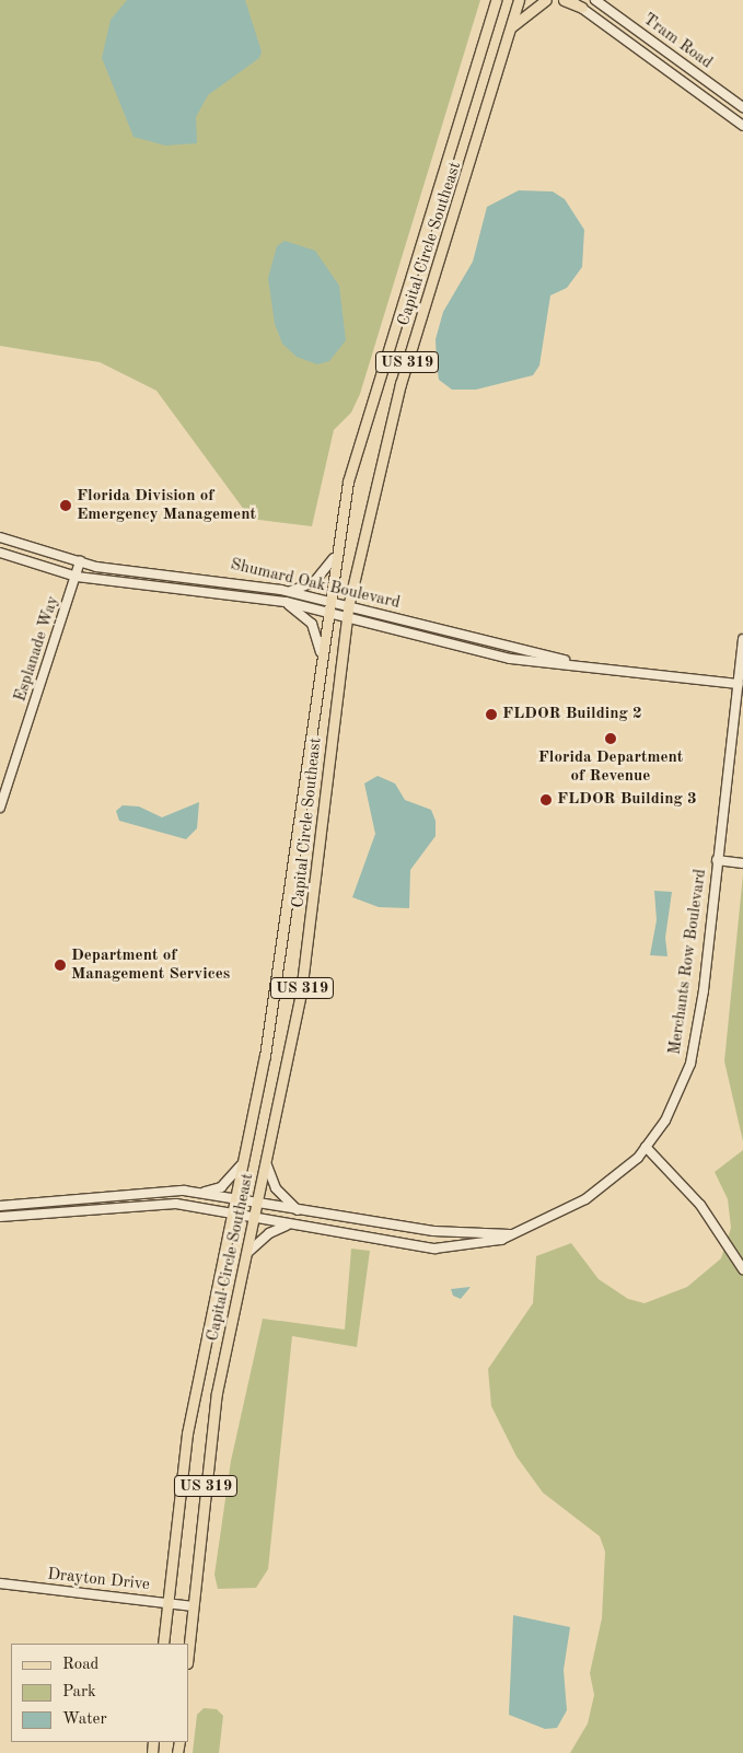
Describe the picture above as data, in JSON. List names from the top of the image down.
{
  "streets": {
    "main road": ["Capital Circle Southeast", "US 319"],
    "street": [
      "Tram Road",
      "Shumard Oak Boulevard",
      "Esplanade Way",
      "Merchants Row Boulevard",
      "Drayton Drive"
    ]
  },
  "crossings": [
    ["Capital Circle Southeast", "Shumard Oak Boulevard"],
    ["Capital Circle Southeast", "Merchants Row Boulevard"],
    ["Capital Circle Southeast", "Drayton Drive"],
    ["Shumard Oak Boulevard", "Esplanade Way"],
    ["Shumard Oak Boulevard", "Merchants Row Boulevard"]
  ],
  "places": [
    "Florida Division of Emergency Management",
    "FLDOR Building 2",
    "Florida Department of Revenue",
    "FLDOR Building 3",
    "Department of Management Services"
  ],
  "legend": ["Road", "Park", "Water"]
}
